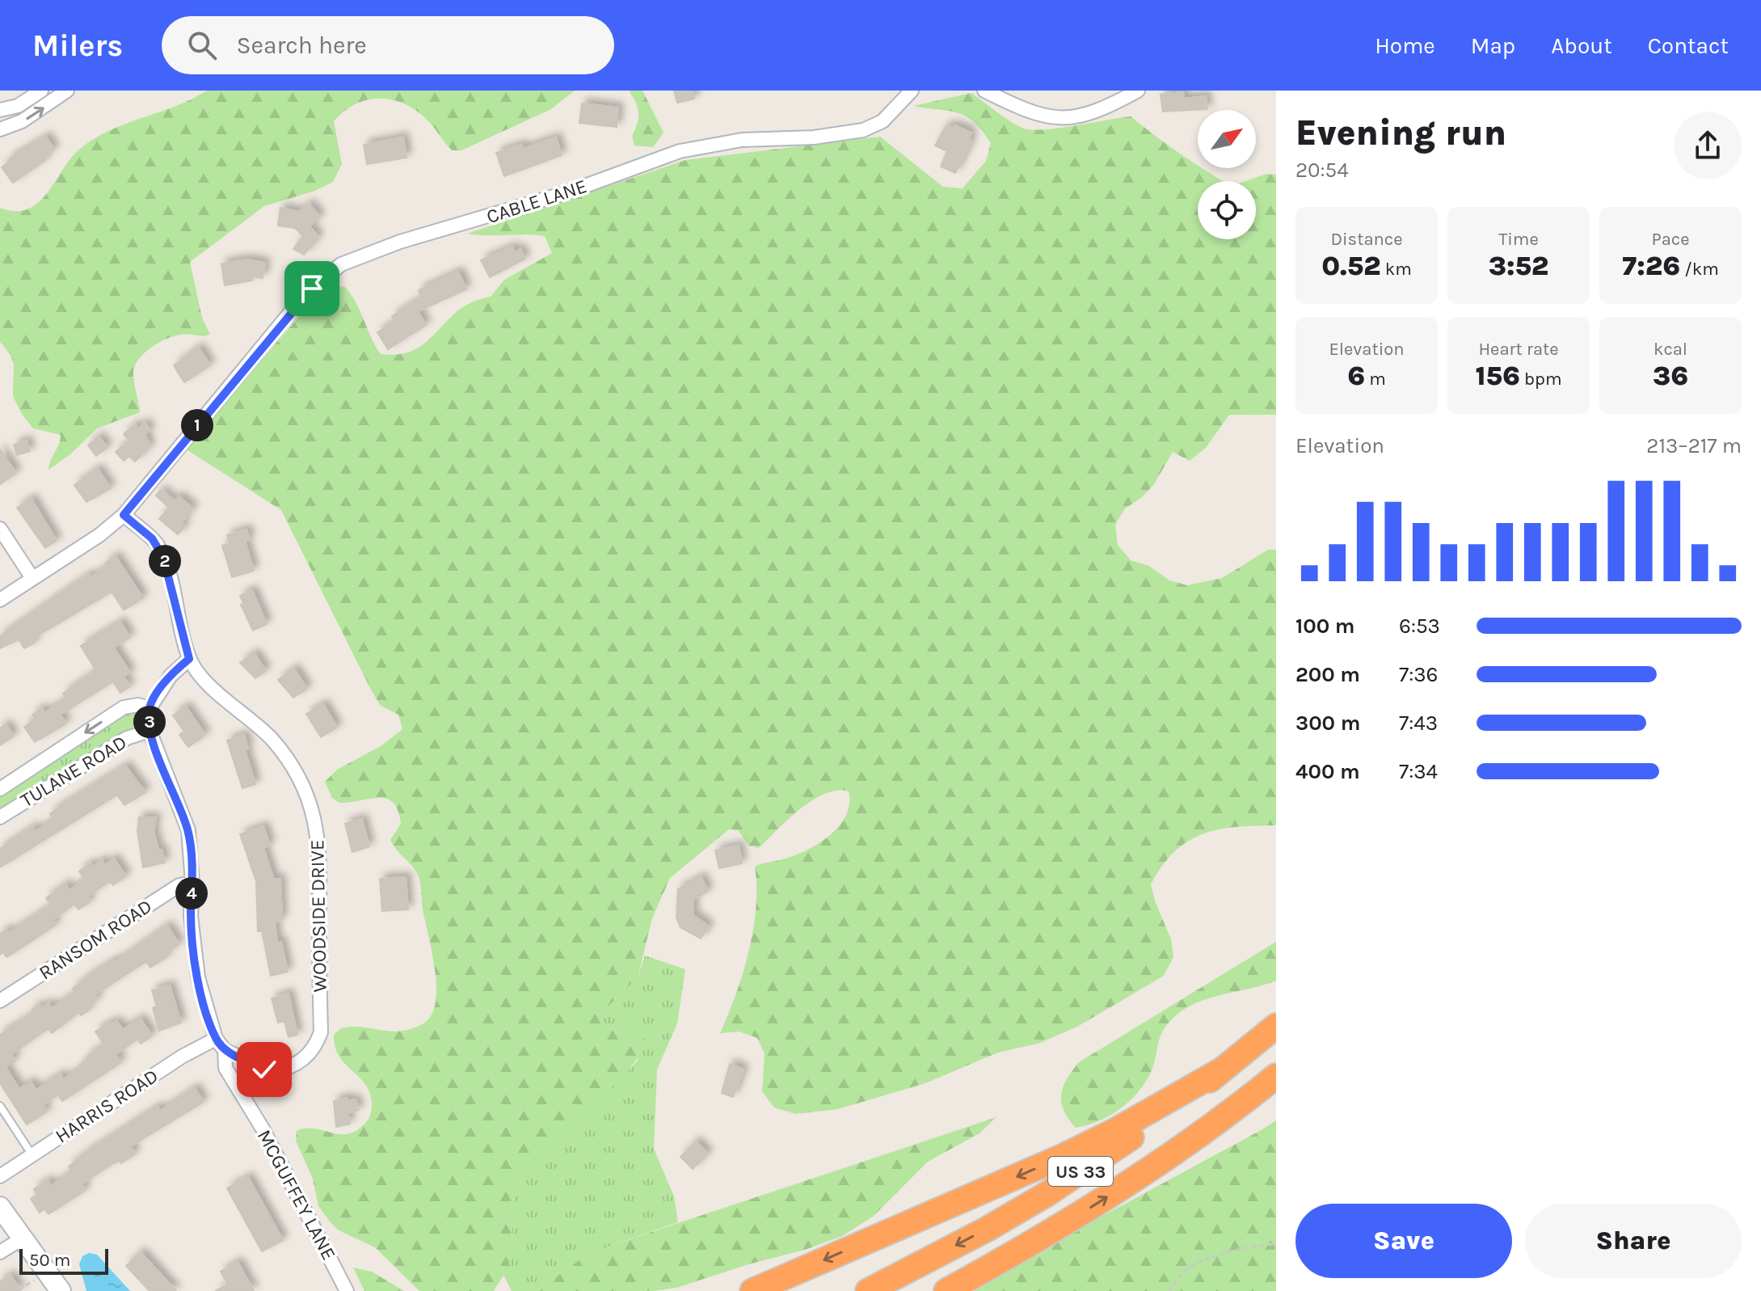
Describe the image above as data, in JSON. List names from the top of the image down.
{
  "streets": {
    "highway": ["US 33"],
    "street": [
      "CABLE LANE",
      "TULANE ROAD",
      "WOODSIDE DRIVE",
      "RANSOM ROAD",
      "HARRIS ROAD",
      "MCGUFFEY LANE"
    ]
  },
  "crossings": [
    ["CABLE LANE", "WOODSIDE DRIVE"],
    ["TULANE ROAD", "MCGUFFEY LANE"],
    ["WOODSIDE DRIVE", "MCGUFFEY LANE"],
    ["RANSOM ROAD", "MCGUFFEY LANE"],
    ["HARRIS ROAD", "MCGUFFEY LANE"]
  ],
  "scale_bar": "50 m",
  "north": "top right",
  "page": {
    "header": "Milers",
    "search": "Search here",
    "nav": [
      "Home",
      "Map",
      "About",
      "Contact"
    ],
    "heading": ["Evening run", "20:54"],
    "stats": [
      ["Distance", "0.52 km"],
      ["Time", "3:52"],
      ["Pace", "7:26 /km"],
      ["Elevation", "6 m"],
      ["Heart rate", "156 bpm"],
      ["kcal", "36"]
    ],
    "pins": [
      "1",
      "2",
      "3",
      "4"
    ],
    "chart": ["Elevation", "213–217 m"],
    "list": [
      {
        "name": "100 m",
        "note": "6:53"
      },
      {
        "name": "200 m",
        "note": "7:36"
      },
      {
        "name": "300 m",
        "note": "7:43"
      },
      {
        "name": "400 m",
        "note": "7:34"
      }
    ],
    "buttons": ["Save", "Share"],
    "scale": "50 m"
  }
}
